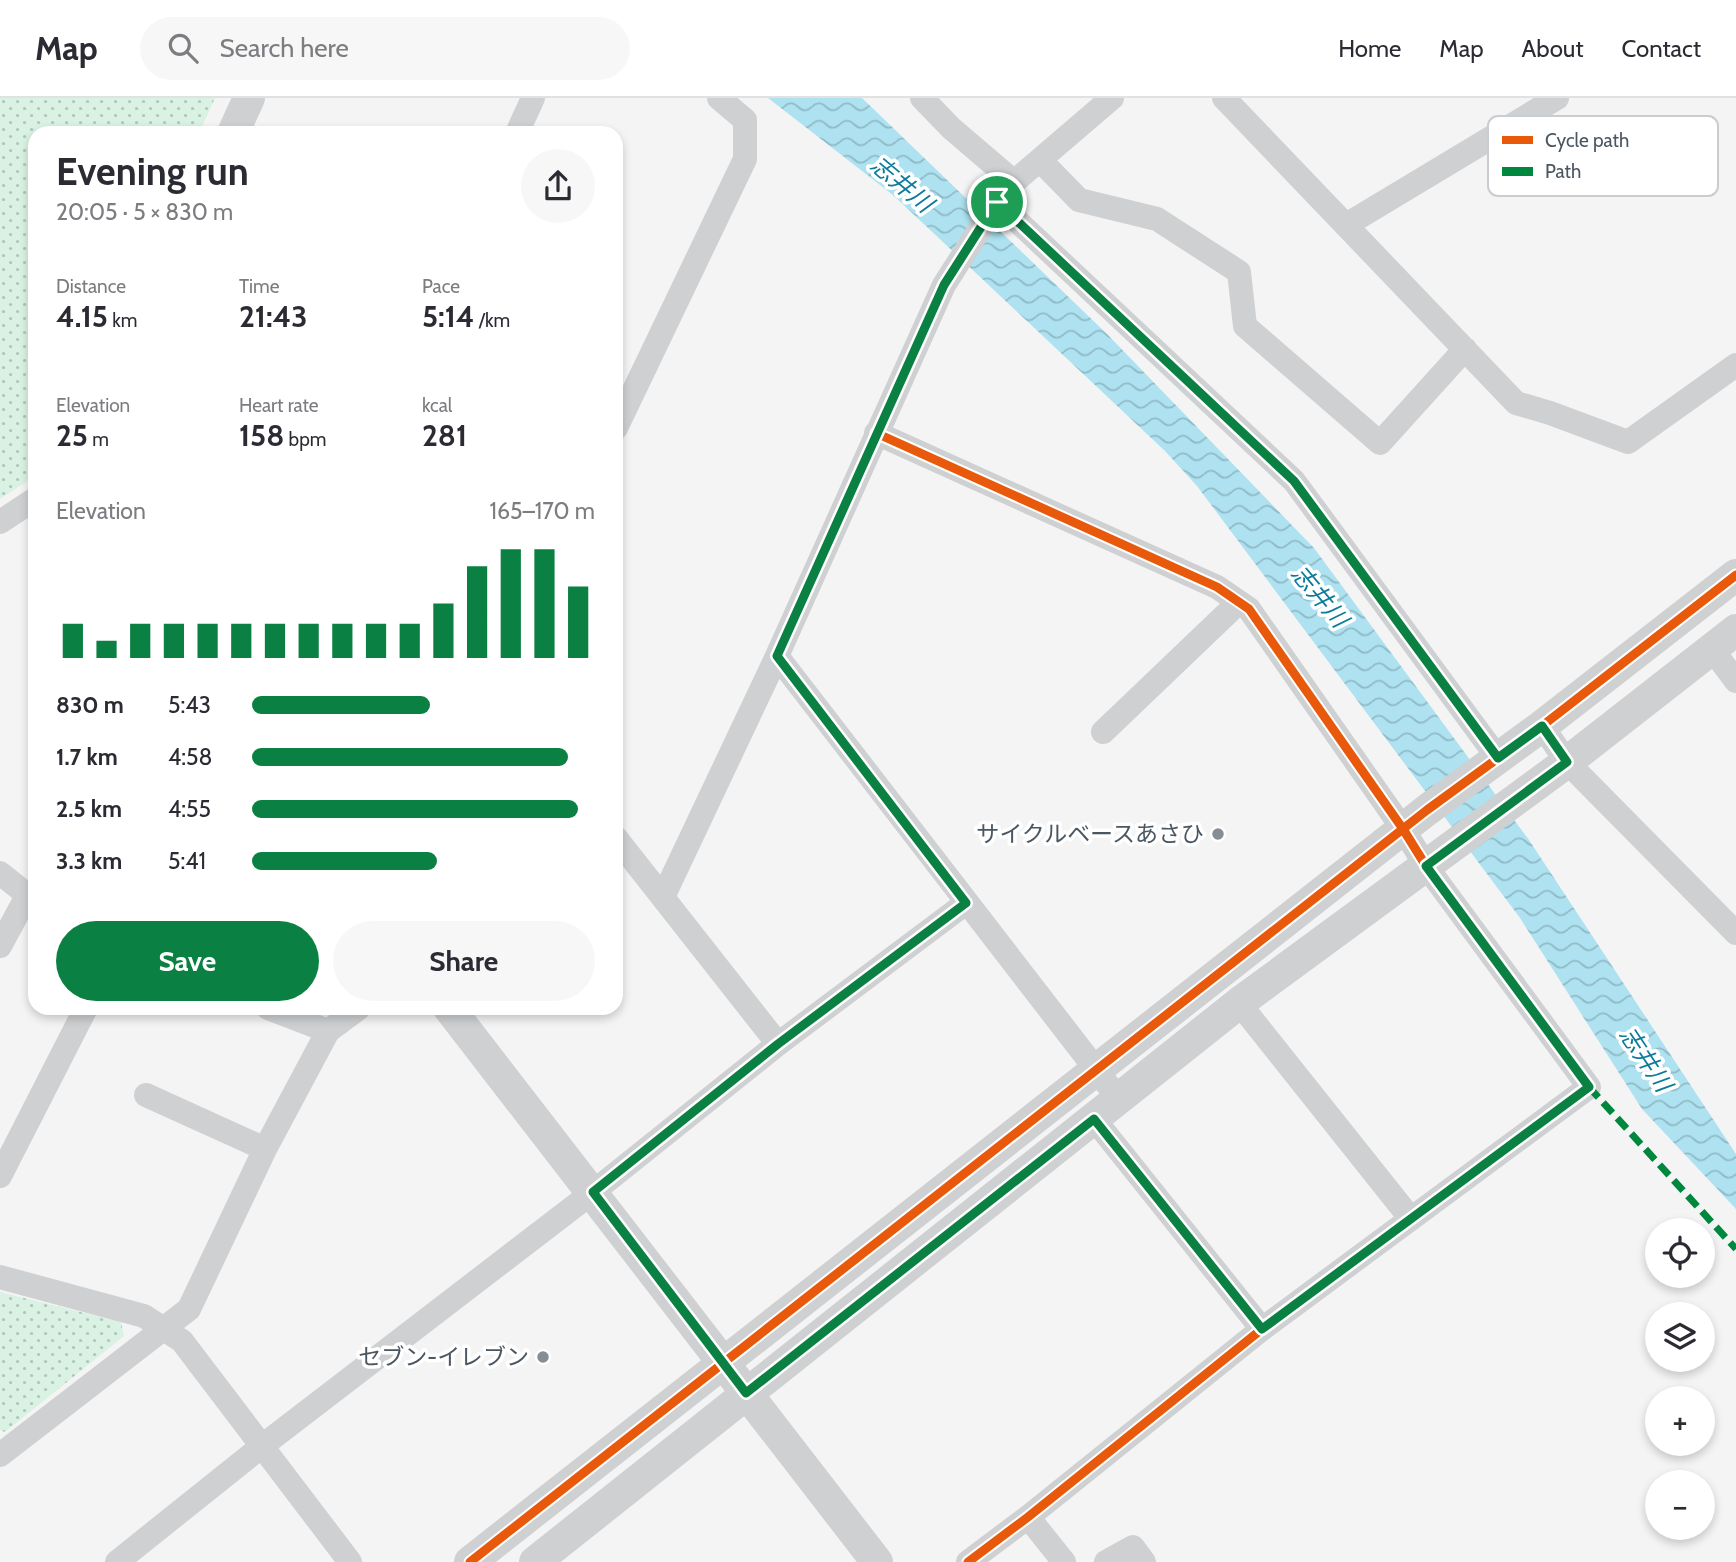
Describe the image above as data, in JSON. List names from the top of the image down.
{
  "water": ["志井川"],
  "places": ["サイクルベースあさひ", "セブン-イレブン"],
  "legend": ["Cycle path", "Path"],
  "page": {
    "header": "Map",
    "search": "Search here",
    "nav": [
      "Home",
      "Map",
      "About",
      "Contact"
    ],
    "heading": ["Evening run", "20:05 · 5 × 830 m"],
    "stats": [
      ["Distance", "4.15 km"],
      ["Time", "21:43"],
      ["Pace", "5:14 /km"],
      ["Elevation", "25 m"],
      ["Heart rate", "158 bpm"],
      ["kcal", "281"]
    ],
    "chart": ["Elevation", "165–170 m"],
    "list": [
      {
        "name": "830 m",
        "note": "5:43"
      },
      {
        "name": "1.7 km",
        "note": "4:58"
      },
      {
        "name": "2.5 km",
        "note": "4:55"
      },
      {
        "name": "3.3 km",
        "note": "5:41"
      }
    ],
    "buttons": ["Save", "Share"],
    "map_buttons": ["+", "−"]
  }
}
